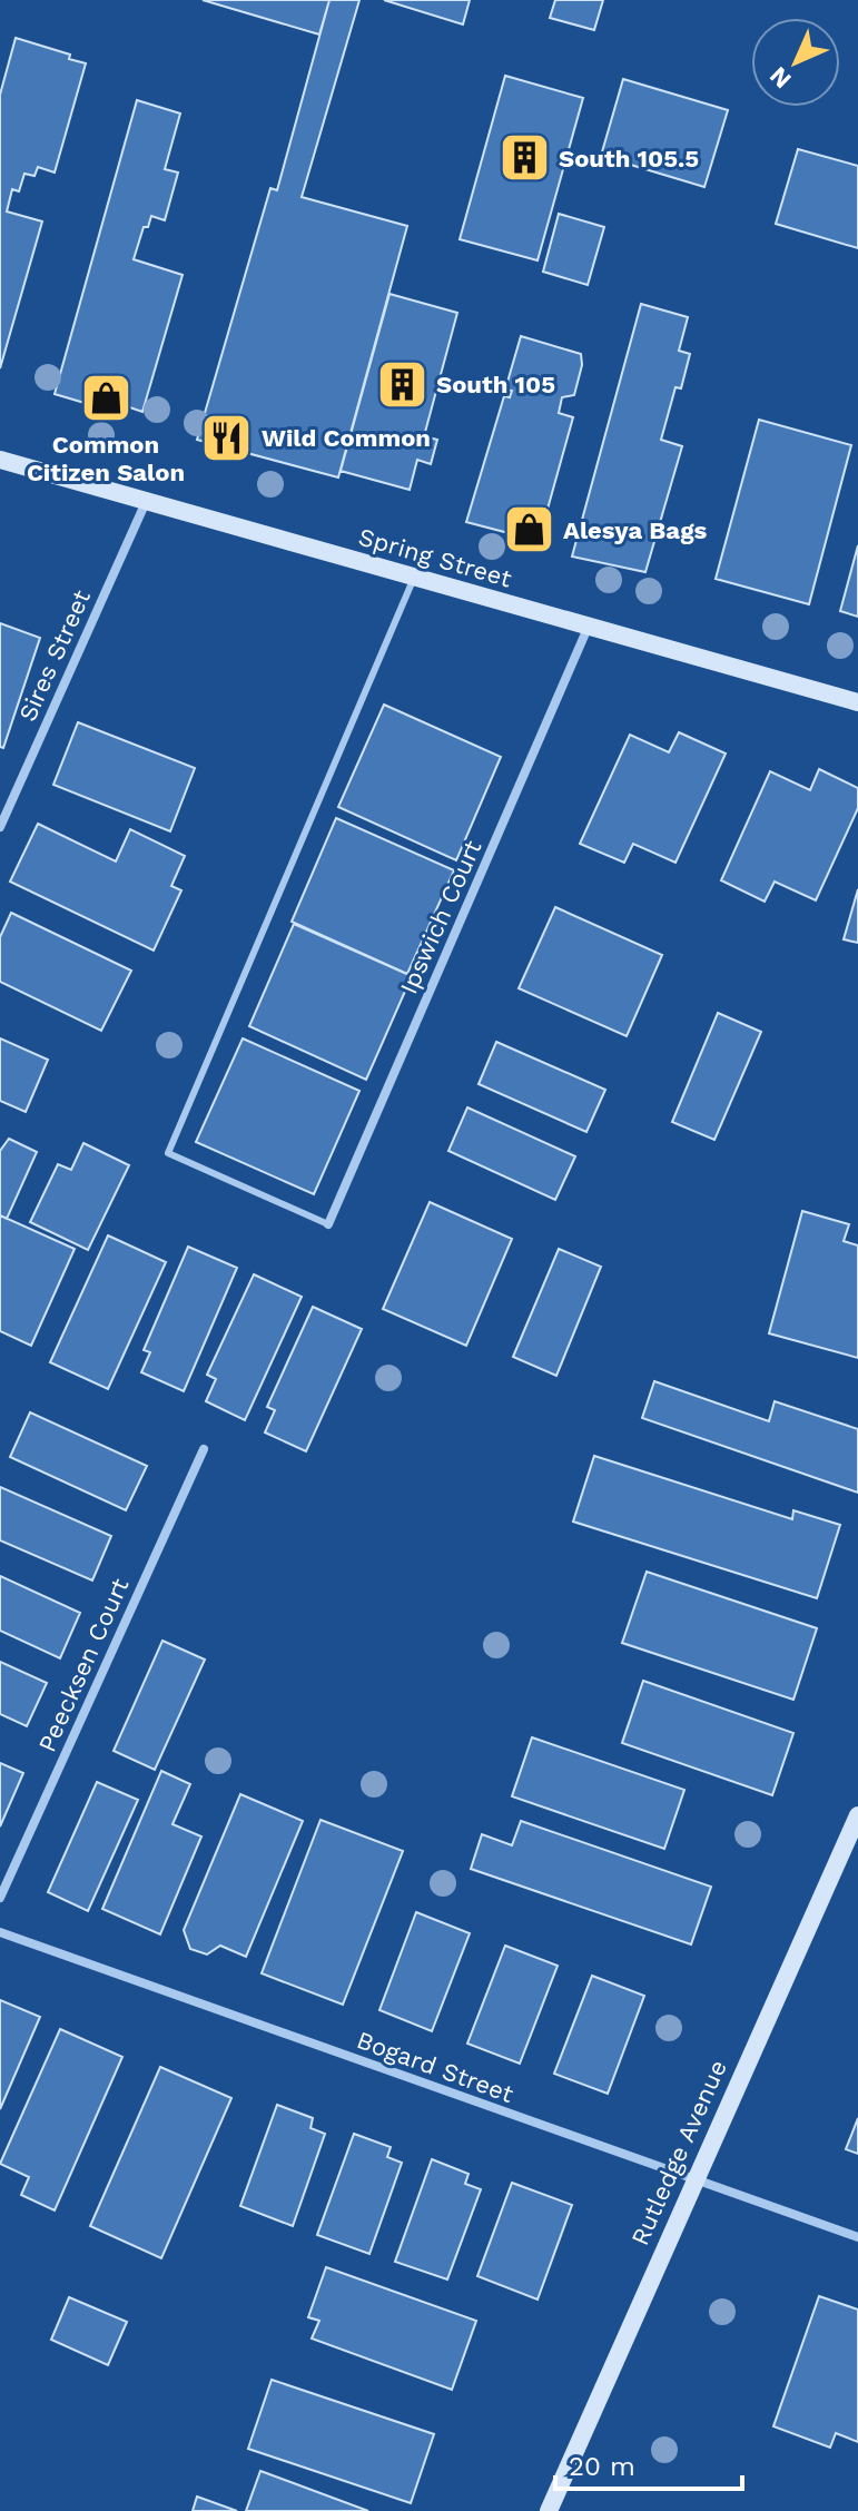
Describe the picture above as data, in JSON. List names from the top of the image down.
{
  "streets": {
    "main road": ["Spring Street", "Rutledge Avenue"],
    "street": [
      "Sires Street",
      "Ipswich Court",
      "Peecksen Court",
      "Bogard Street"
    ]
  },
  "crossings": [
    ["Spring Street", "Sires Street"],
    ["Spring Street", "Ipswich Court"],
    ["Bogard Street", "Rutledge Avenue"]
  ],
  "places": {
    "building": ["South 105.5", "South 105"],
    "shop": ["Common Citizen Salon", "Alesya Bags"],
    "restaurant": ["Wild Common"]
  },
  "scale_bar": "20 m",
  "north": "bottom left"
}
